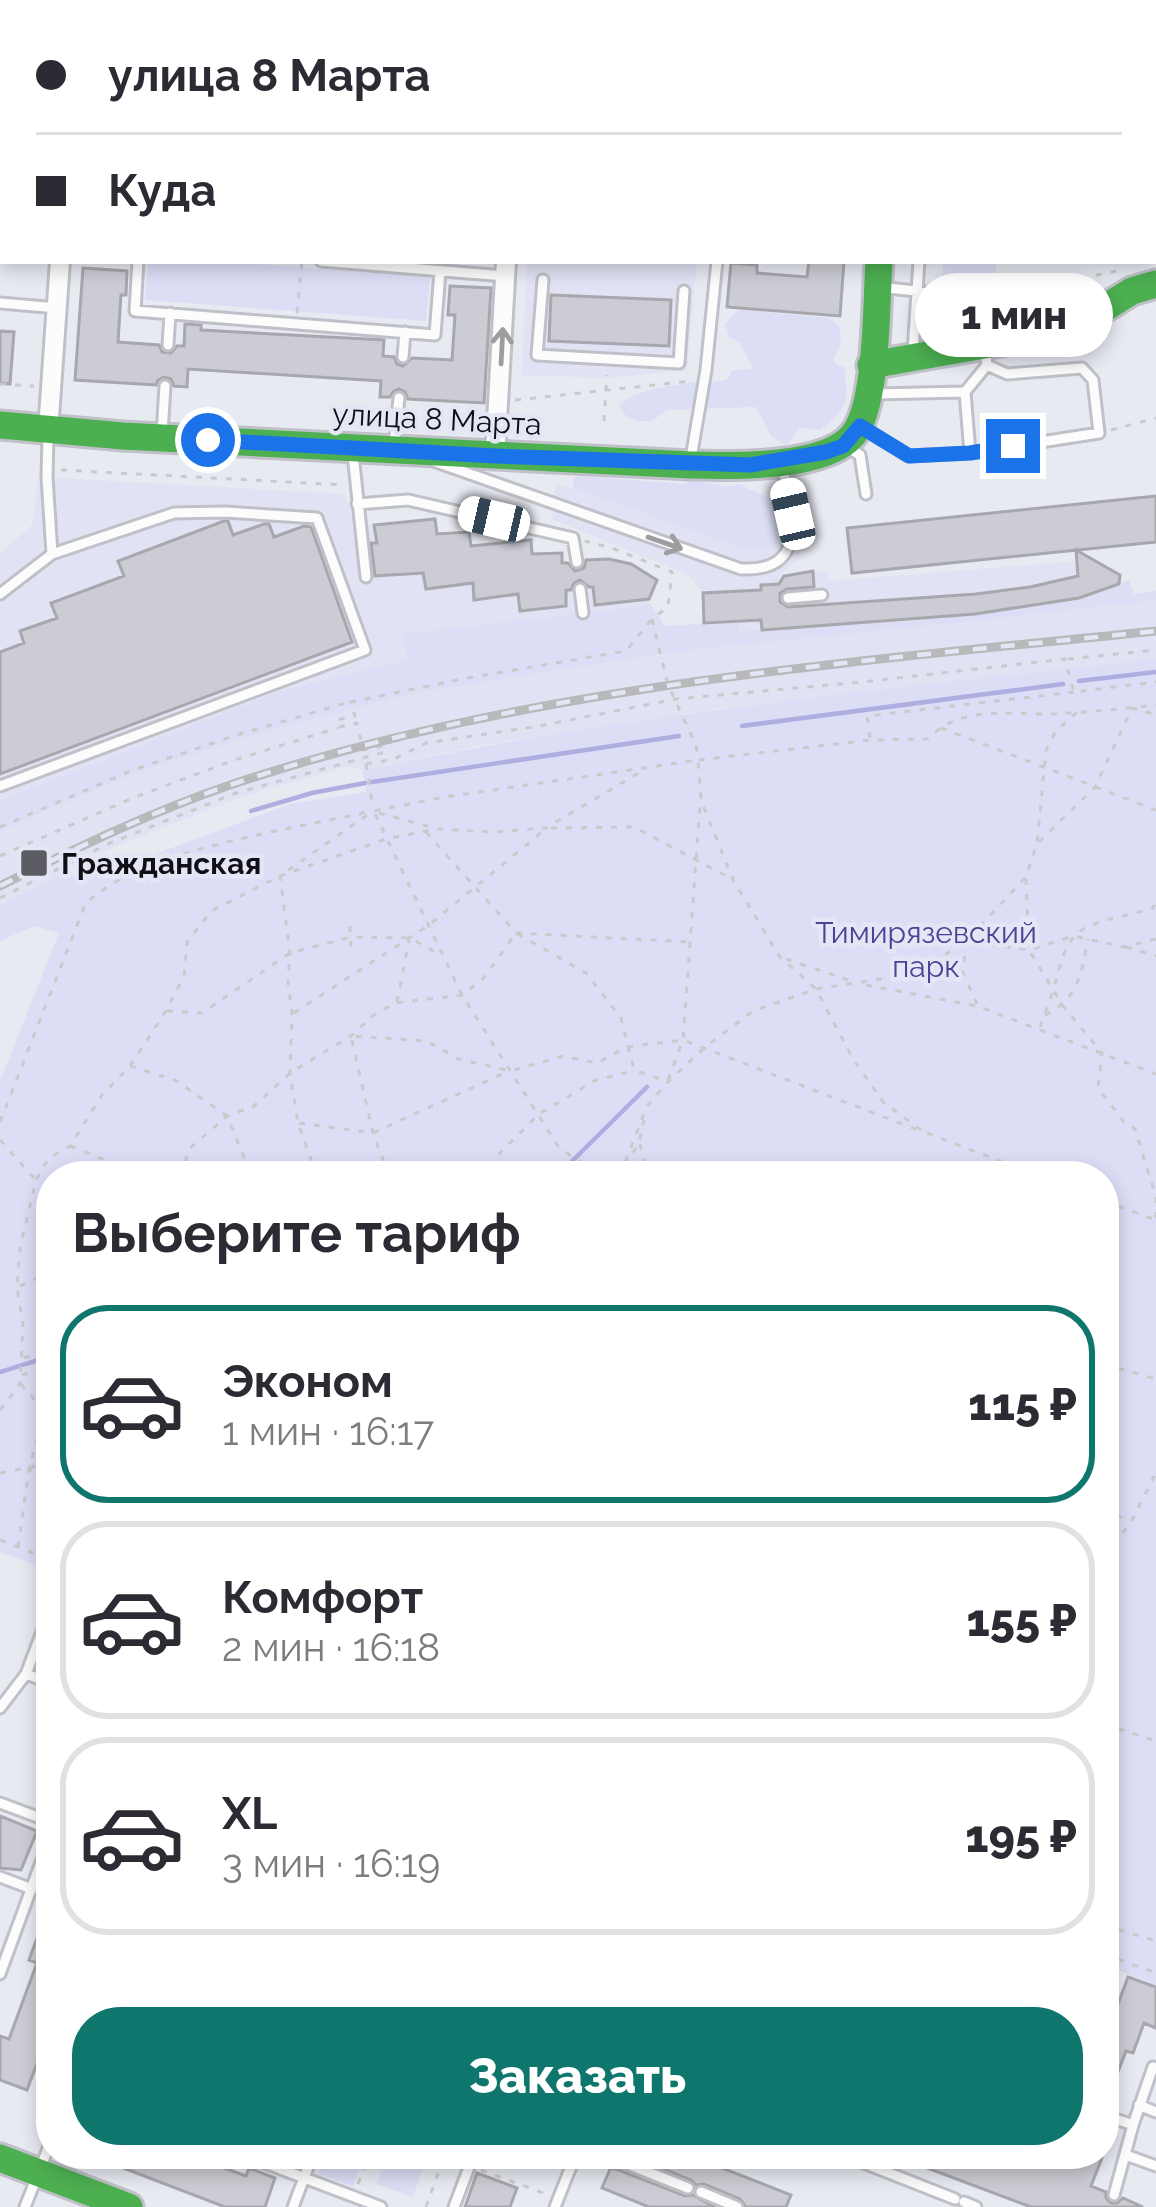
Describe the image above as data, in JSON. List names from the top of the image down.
{
  "streets": {
    "street": ["улица 8 Марта"]
  },
  "parks": ["Тимирязевский парк"],
  "places": {
    "transit": ["Гражданская"]
  },
  "page": {
    "banner": ["улица 8 Марта", "Куда"],
    "bubble": "1 мин",
    "heading": "Выберите тариф",
    "list": [
      {
        "name": "Эконом",
        "note": "1 мин · 16:17",
        "value": "115 ₽"
      },
      {
        "name": "Комфорт",
        "note": "2 мин · 16:18",
        "value": "155 ₽"
      },
      {
        "name": "XL",
        "note": "3 мин · 16:19",
        "value": "195 ₽"
      }
    ],
    "buttons": "Заказать"
  }
}
